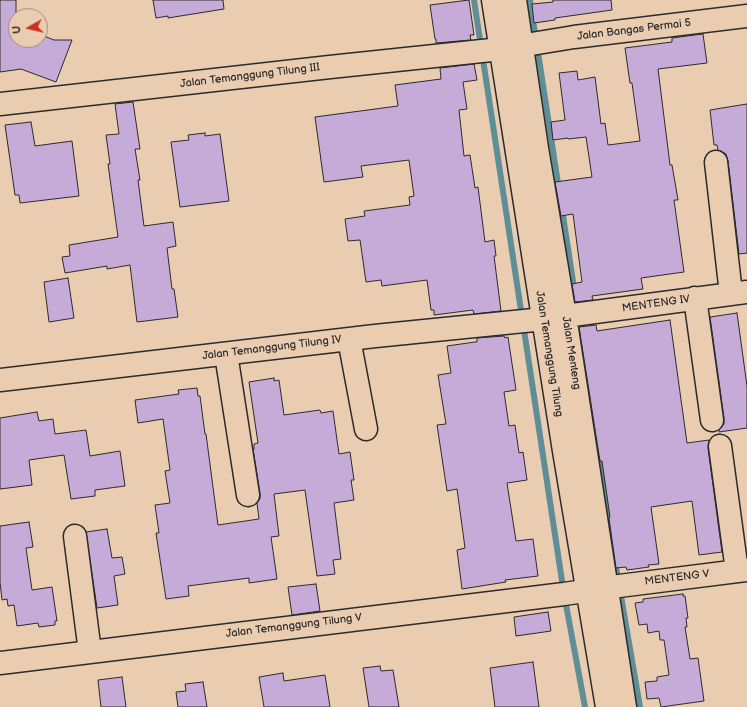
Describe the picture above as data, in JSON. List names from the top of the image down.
{
  "streets": {
    "street": [
      "Jalan Bangas Permai 5",
      "Jalan Temanggung Tilung III",
      "MENTENG IV",
      "Jalan Temanggung Tilung IV",
      "Jalan Menteng",
      "Jalan Temanggung Tilung",
      "MENTENG V",
      "Jalan Temanggung Tilung V"
    ]
  },
  "crossings": [
    ["Jalan Bangas Permai 5", "Jalan Temanggung Tilung III"],
    ["Jalan Bangas Permai 5", "Jalan Menteng"],
    ["Jalan Bangas Permai 5", "Jalan Temanggung Tilung"],
    ["Jalan Temanggung Tilung III", "Jalan Temanggung Tilung"],
    ["MENTENG IV", "Jalan Menteng"],
    ["Jalan Temanggung Tilung IV", "Jalan Temanggung Tilung"],
    ["Jalan Menteng", "Jalan Temanggung Tilung"],
    ["Jalan Menteng", "MENTENG V"],
    ["Jalan Menteng", "Jalan Temanggung Tilung V"],
    ["Jalan Temanggung Tilung", "MENTENG V"],
    ["Jalan Temanggung Tilung", "Jalan Temanggung Tilung V"],
    ["MENTENG V", "Jalan Temanggung Tilung V"]
  ],
  "north": "left"
}
